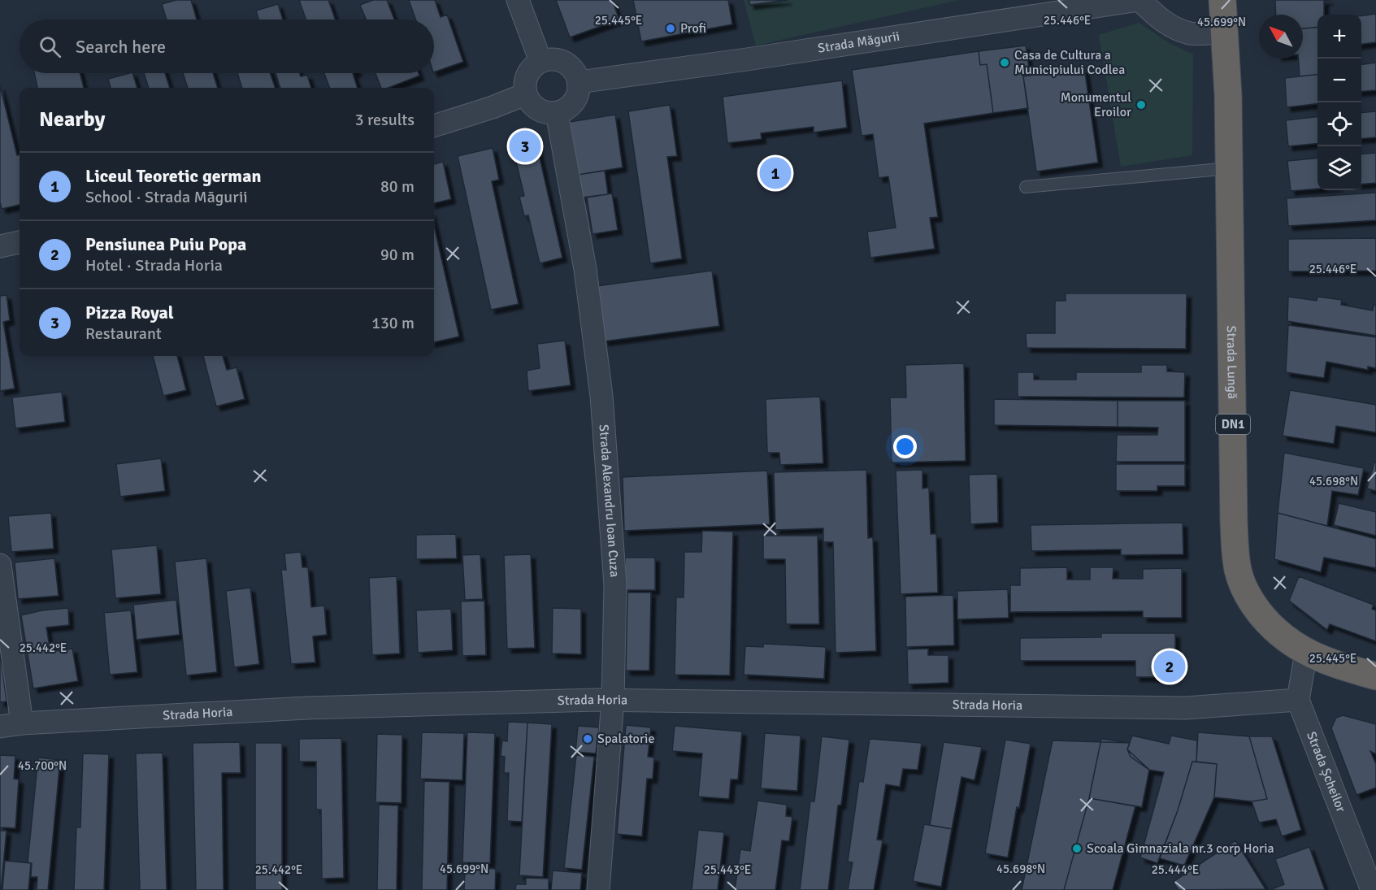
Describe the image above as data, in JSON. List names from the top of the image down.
{
  "streets": {
    "highway": ["Strada Lungă", "DN1"],
    "street": [
      "Strada Măgurii",
      "Strada Alexandru Ioan Cuza",
      "Strada Horia",
      "Strada Șcheilor"
    ]
  },
  "crossings": [
    ["Strada Măgurii", "Strada Lungă"],
    ["Strada Măgurii", "Strada Alexandru Ioan Cuza"],
    ["Strada Alexandru Ioan Cuza", "Strada Horia"],
    ["Strada Horia", "Strada Șcheilor"]
  ],
  "places": [
    "Profi",
    "Casa de Cultura a Municipiului Codlea",
    "Monumentul Eroilor",
    "Spalatorie",
    "Scoala Gimnaziala nr.3 corp Horia"
  ],
  "north": "top left",
  "page": {
    "map_buttons": ["+", "−"],
    "search": "Search here",
    "heading": ["Nearby", "3 results"],
    "pins": ["3", "1", "2"],
    "list": [
      {
        "mark": "1",
        "name": "Liceul Teoretic german",
        "note": "School · Strada Măgurii",
        "value": "80 m"
      },
      {
        "mark": "2",
        "name": "Pensiunea Puiu Popa",
        "note": "Hotel · Strada Horia",
        "value": "90 m"
      },
      {
        "mark": "3",
        "name": "Pizza Royal",
        "note": "Restaurant",
        "value": "130 m"
      }
    ]
  },
  "coordinates": [
    "25.445°E",
    "25.446°E",
    "45.699°N",
    "45.698°N",
    "25.442°E",
    "45.700°N",
    "25.443°E",
    "25.444°E"
  ]
}
